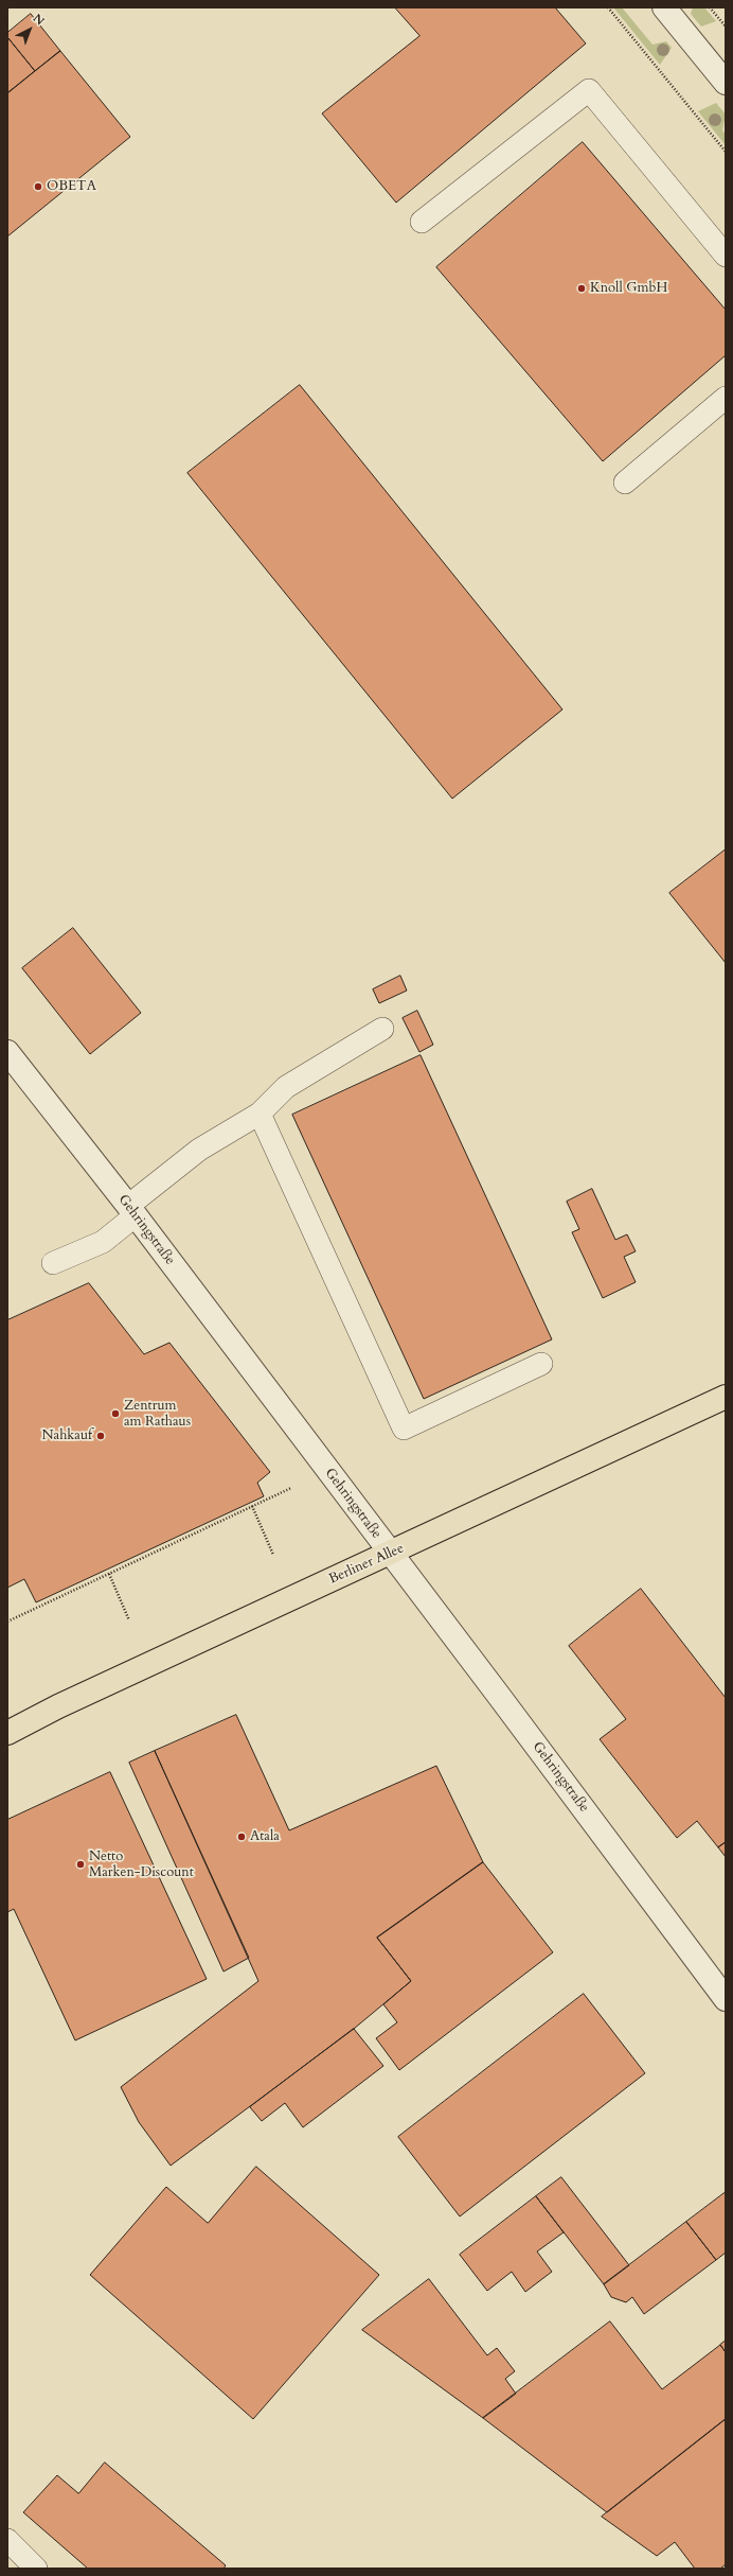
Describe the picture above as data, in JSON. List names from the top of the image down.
{
  "streets": {
    "main road": ["Berliner Allee"],
    "street": ["Gehringstraße"]
  },
  "crossings": [
    ["Gehringstraße", "Berliner Allee"]
  ],
  "places": [
    "OBETA",
    "Knoll GmbH",
    "Zentrum am Rathaus",
    "Nahkauf",
    "Atala",
    "Netto Marken-Discount"
  ],
  "north": "top right"
}
